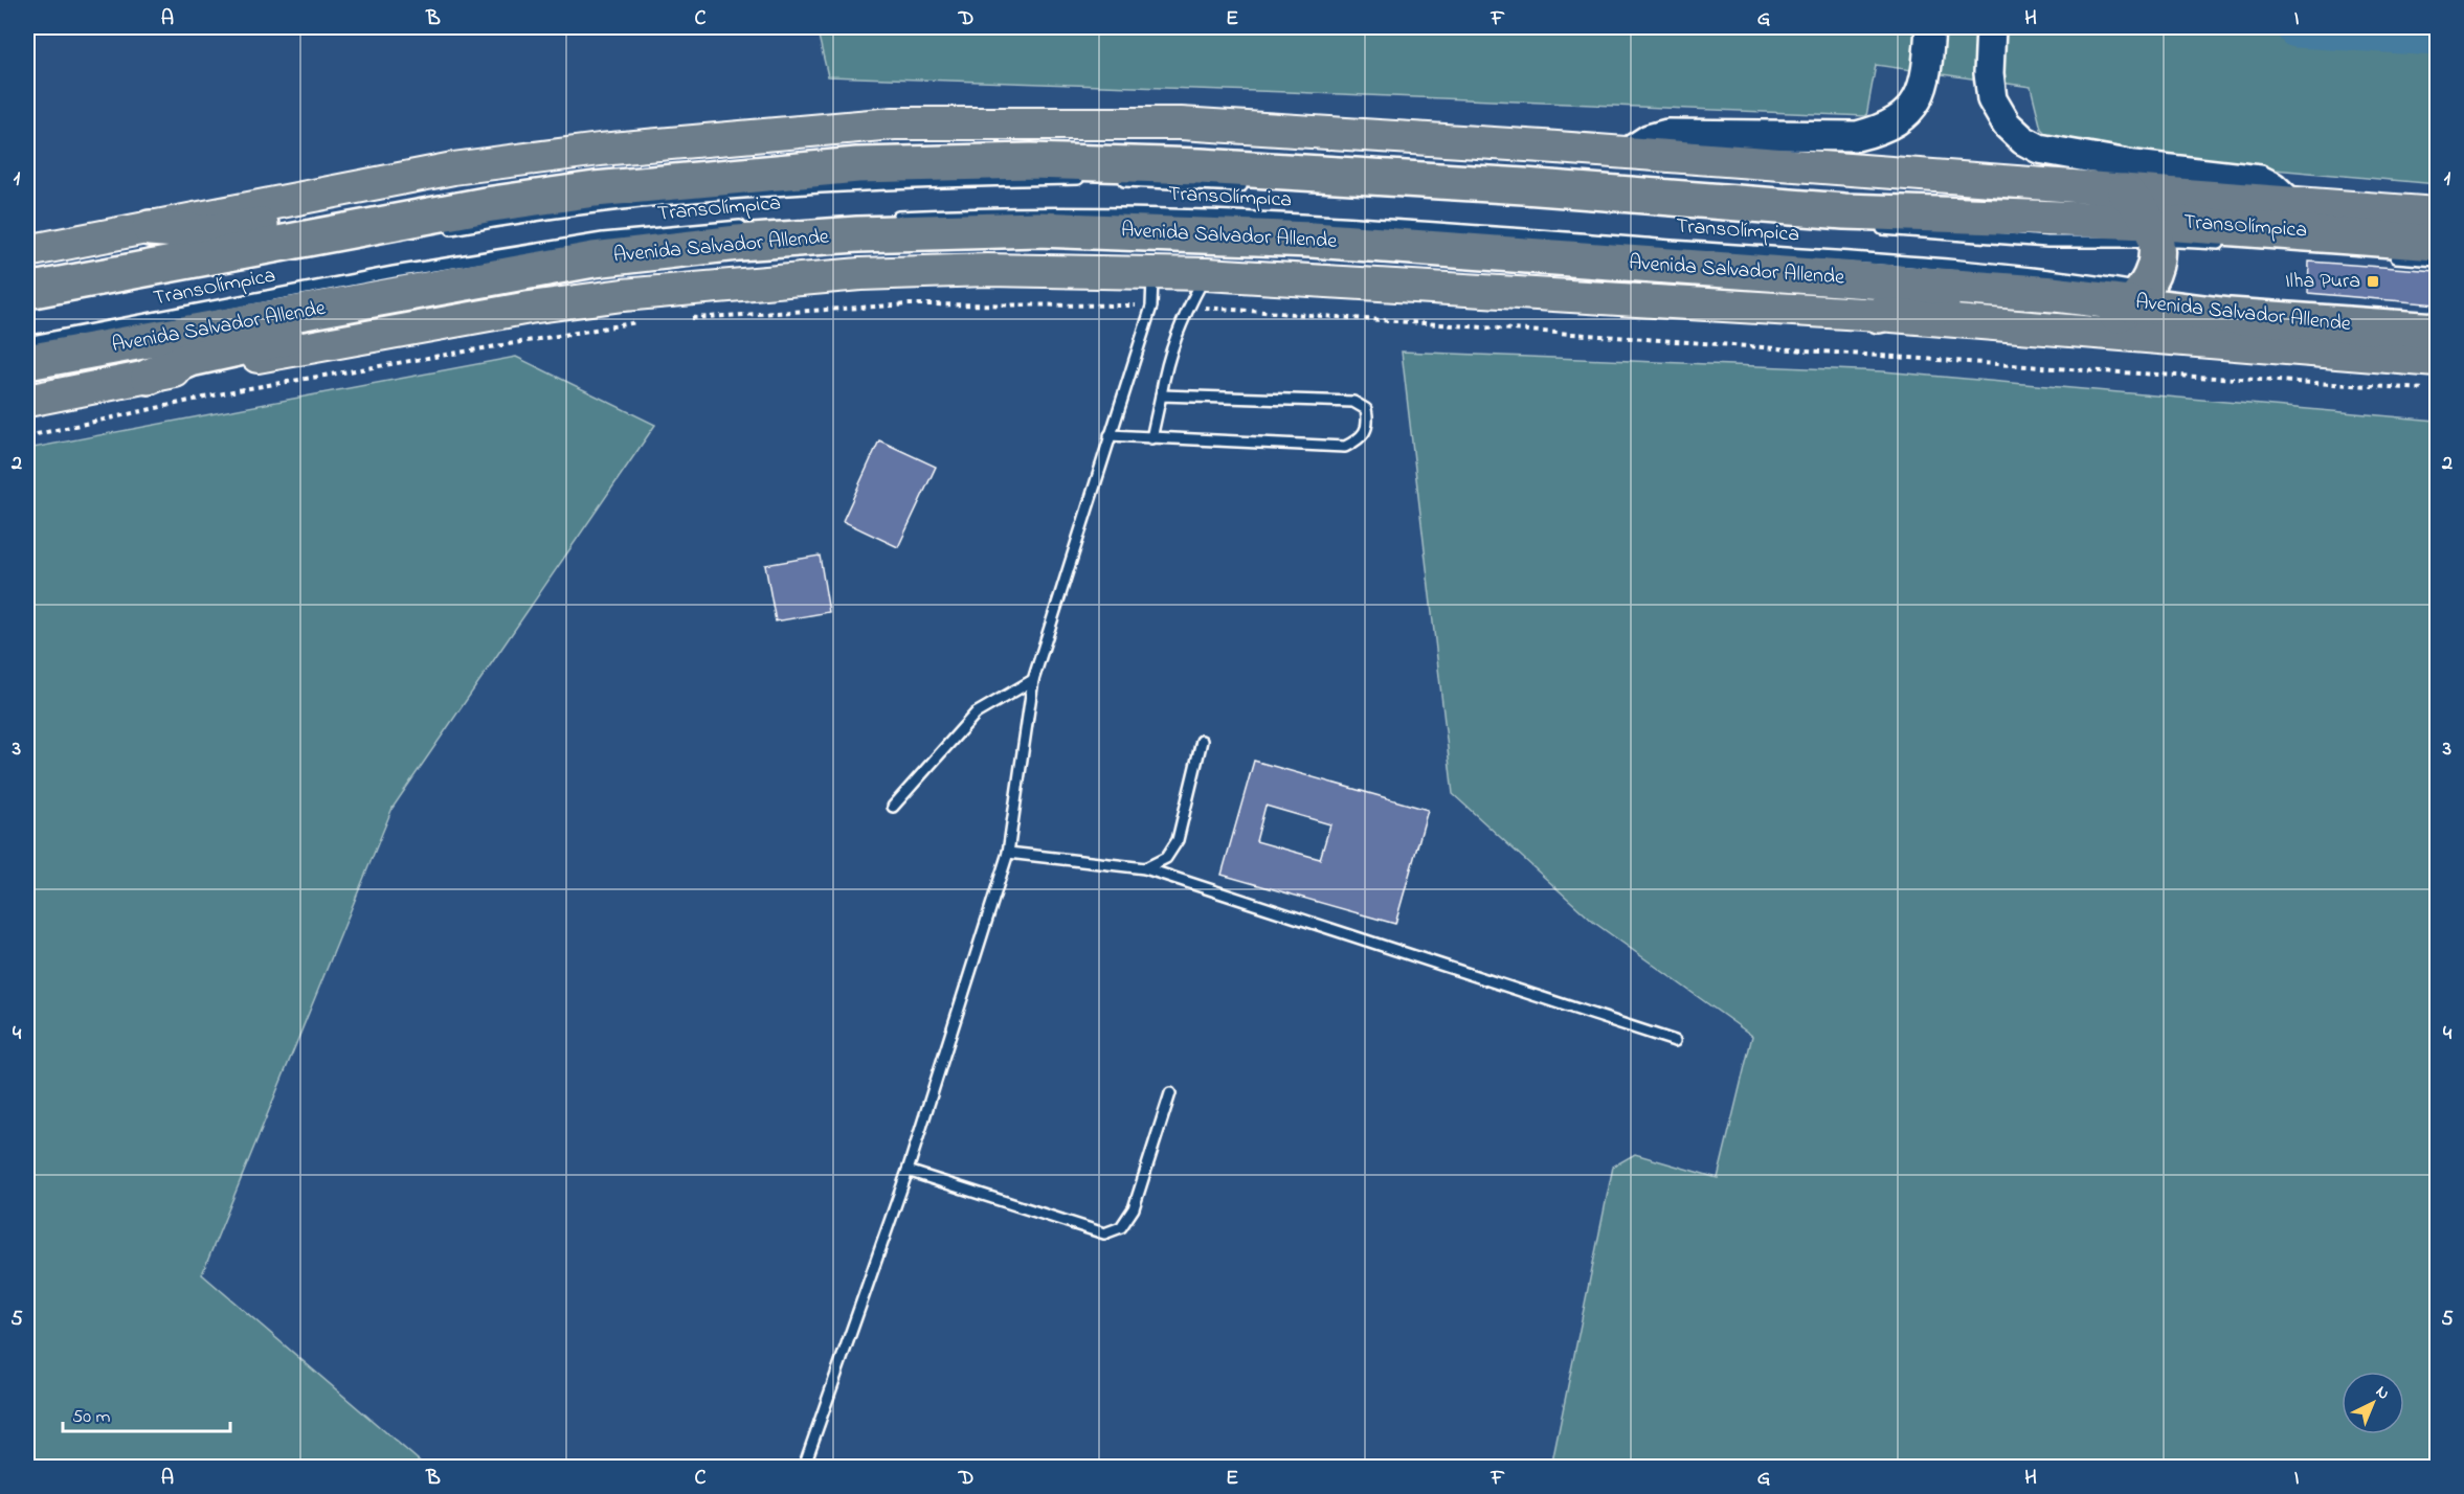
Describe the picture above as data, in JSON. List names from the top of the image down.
{
  "streets": {
    "highway": ["Avenida Salvador Allende"],
    "lane": ["TransOlímpica"]
  },
  "crossings": [
    ["TransOlímpica", "Avenida Salvador Allende"]
  ],
  "places": {
    "transit": ["Ilha Pura"]
  },
  "scale_bar": "50 m",
  "north": "top right",
  "grid": {
    "columns": [
      "A",
      "B",
      "C",
      "D",
      "E",
      "F",
      "G",
      "H",
      "I"
    ],
    "rows": [
      "1",
      "2",
      "3",
      "4",
      "5"
    ]
  }
}
